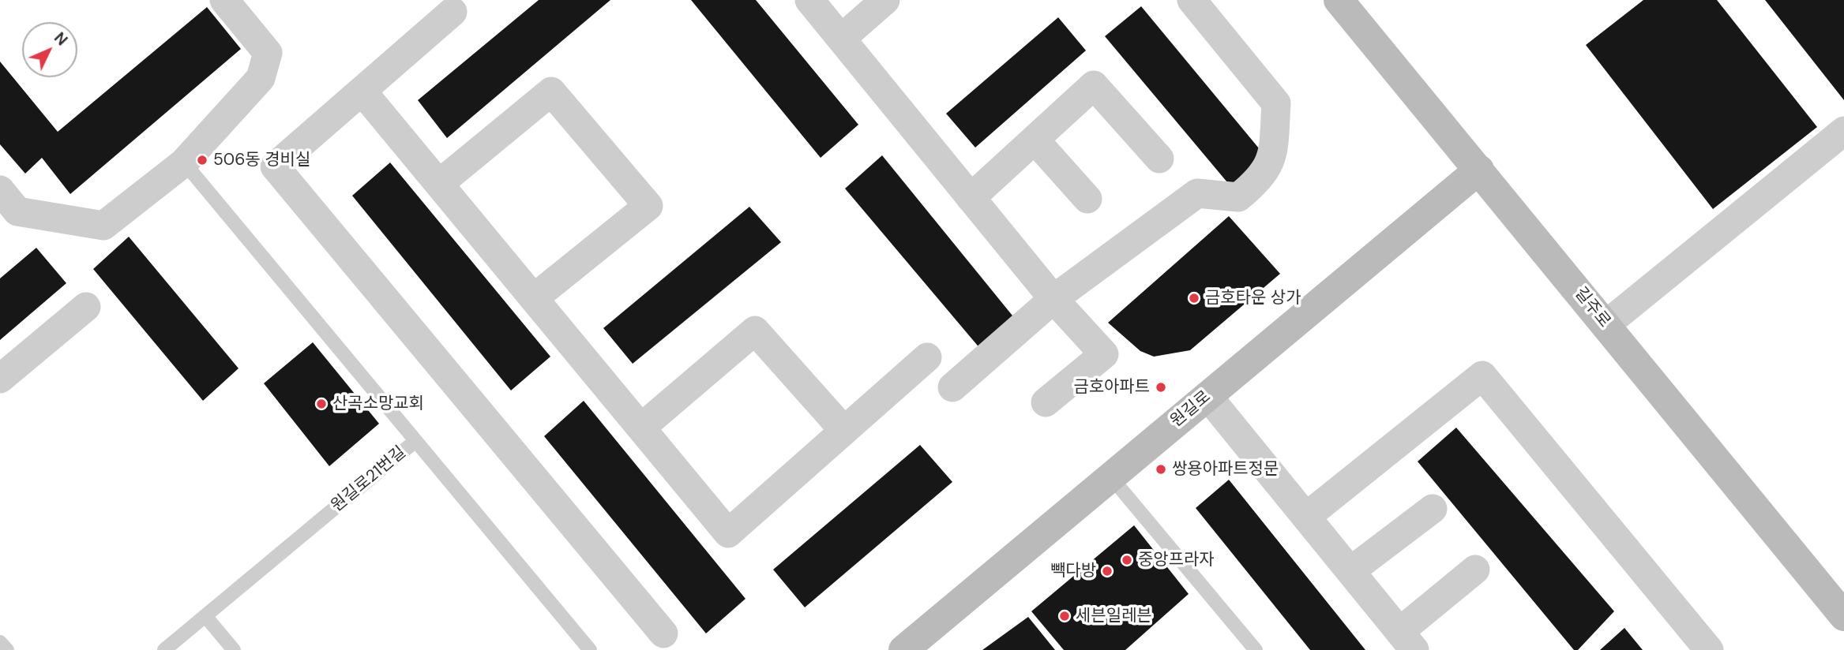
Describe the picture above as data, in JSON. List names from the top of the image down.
{
  "streets": {
    "main road": ["길주로", "원길로"],
    "lane": ["원길로21번길"]
  },
  "crossings": [
    ["길주로", "원길로"]
  ],
  "places": [
    "506동 경비실",
    "금호타운 상가",
    "금호아파트",
    "산곡소망교회",
    "쌍용아파트정문",
    "중앙프라자",
    "빽다방",
    "세븐일레븐"
  ],
  "north": "top right"
}
